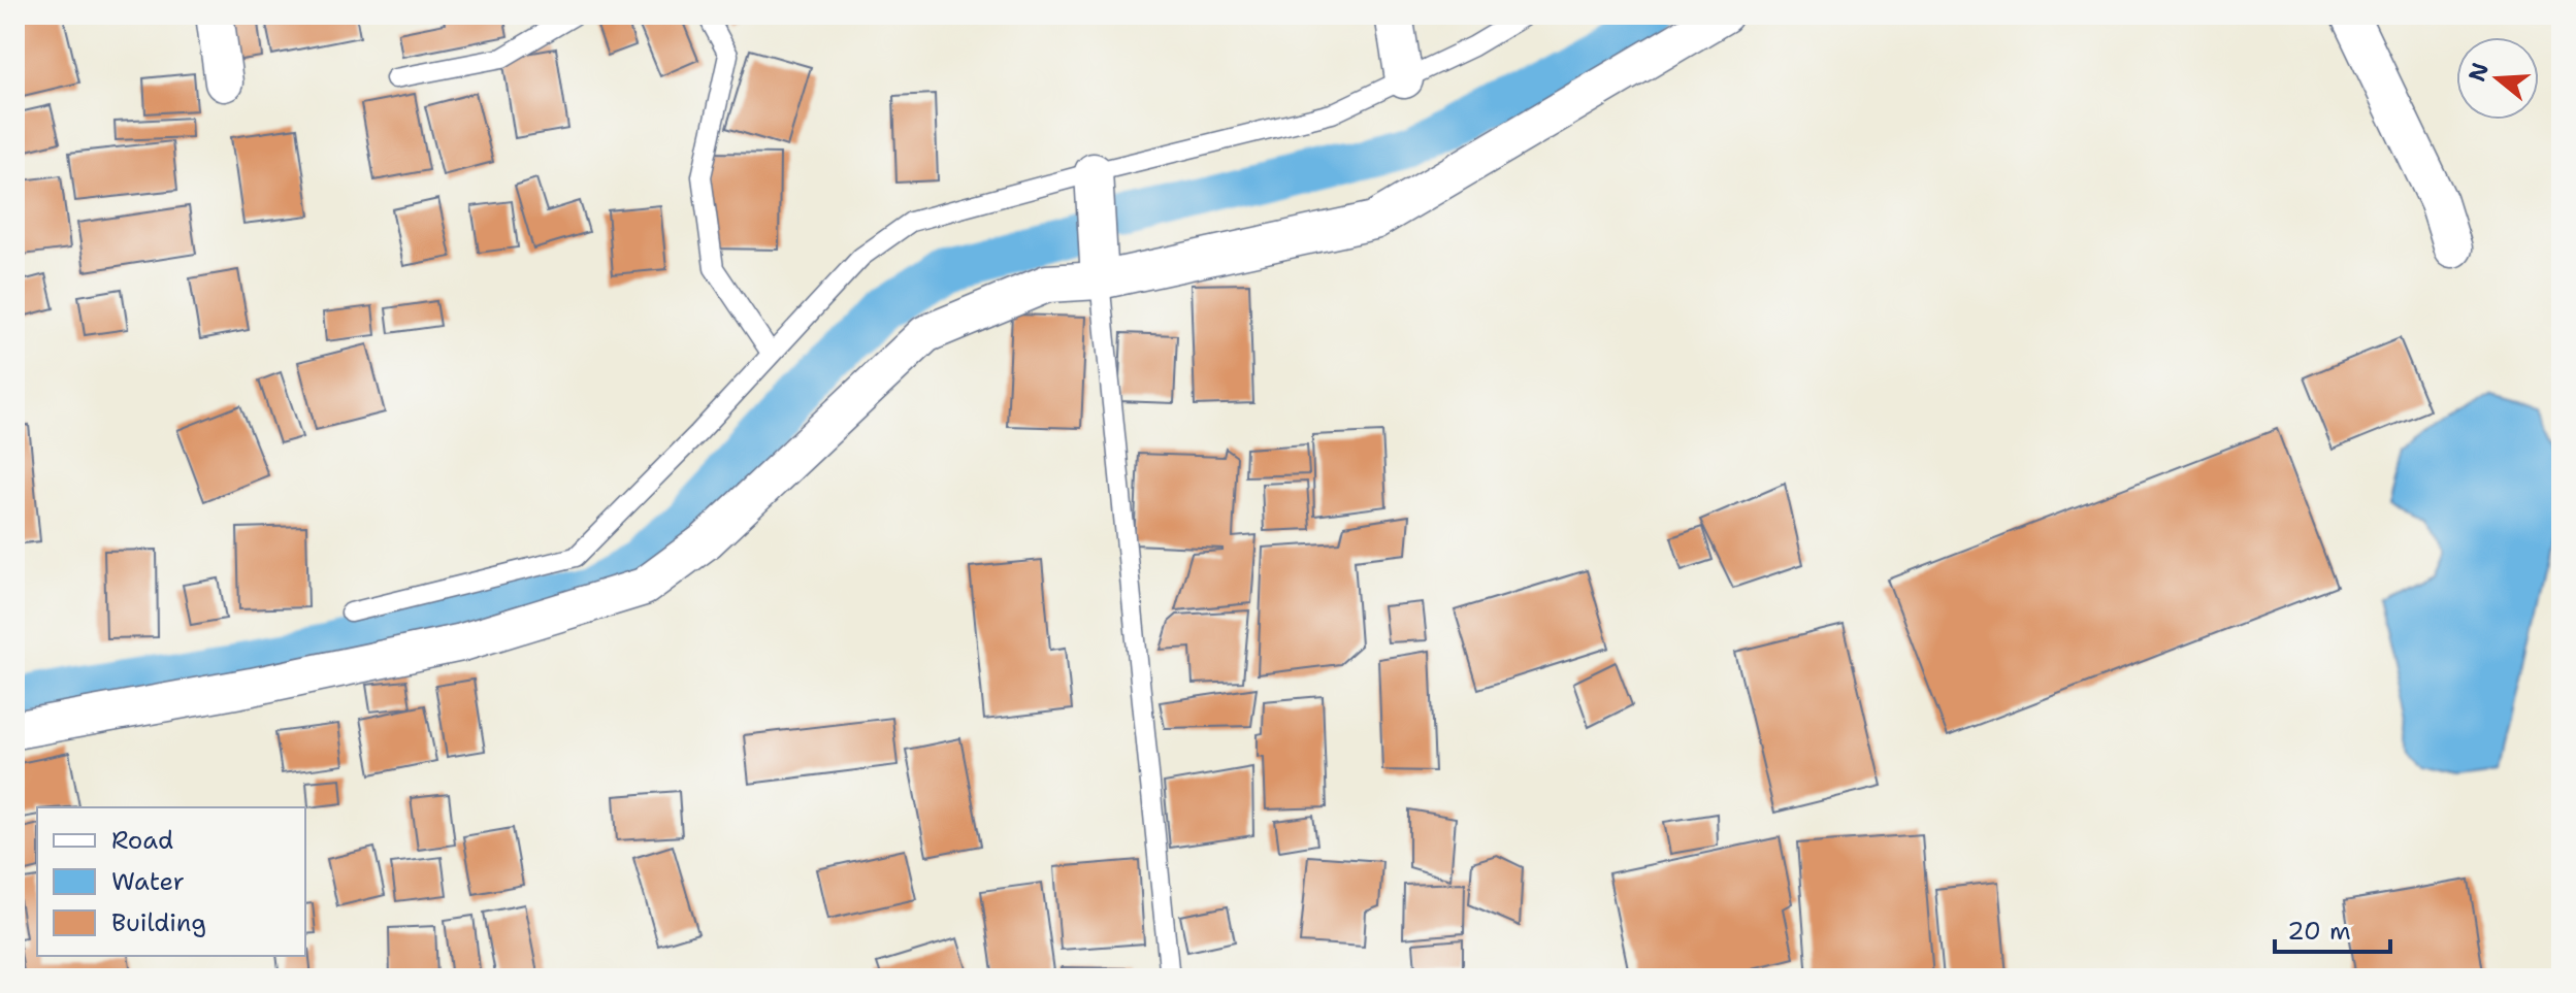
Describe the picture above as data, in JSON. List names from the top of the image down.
{
  "legend": ["Road", "Water", "Building"],
  "scale_bar": "20 m",
  "north": "left"
}
